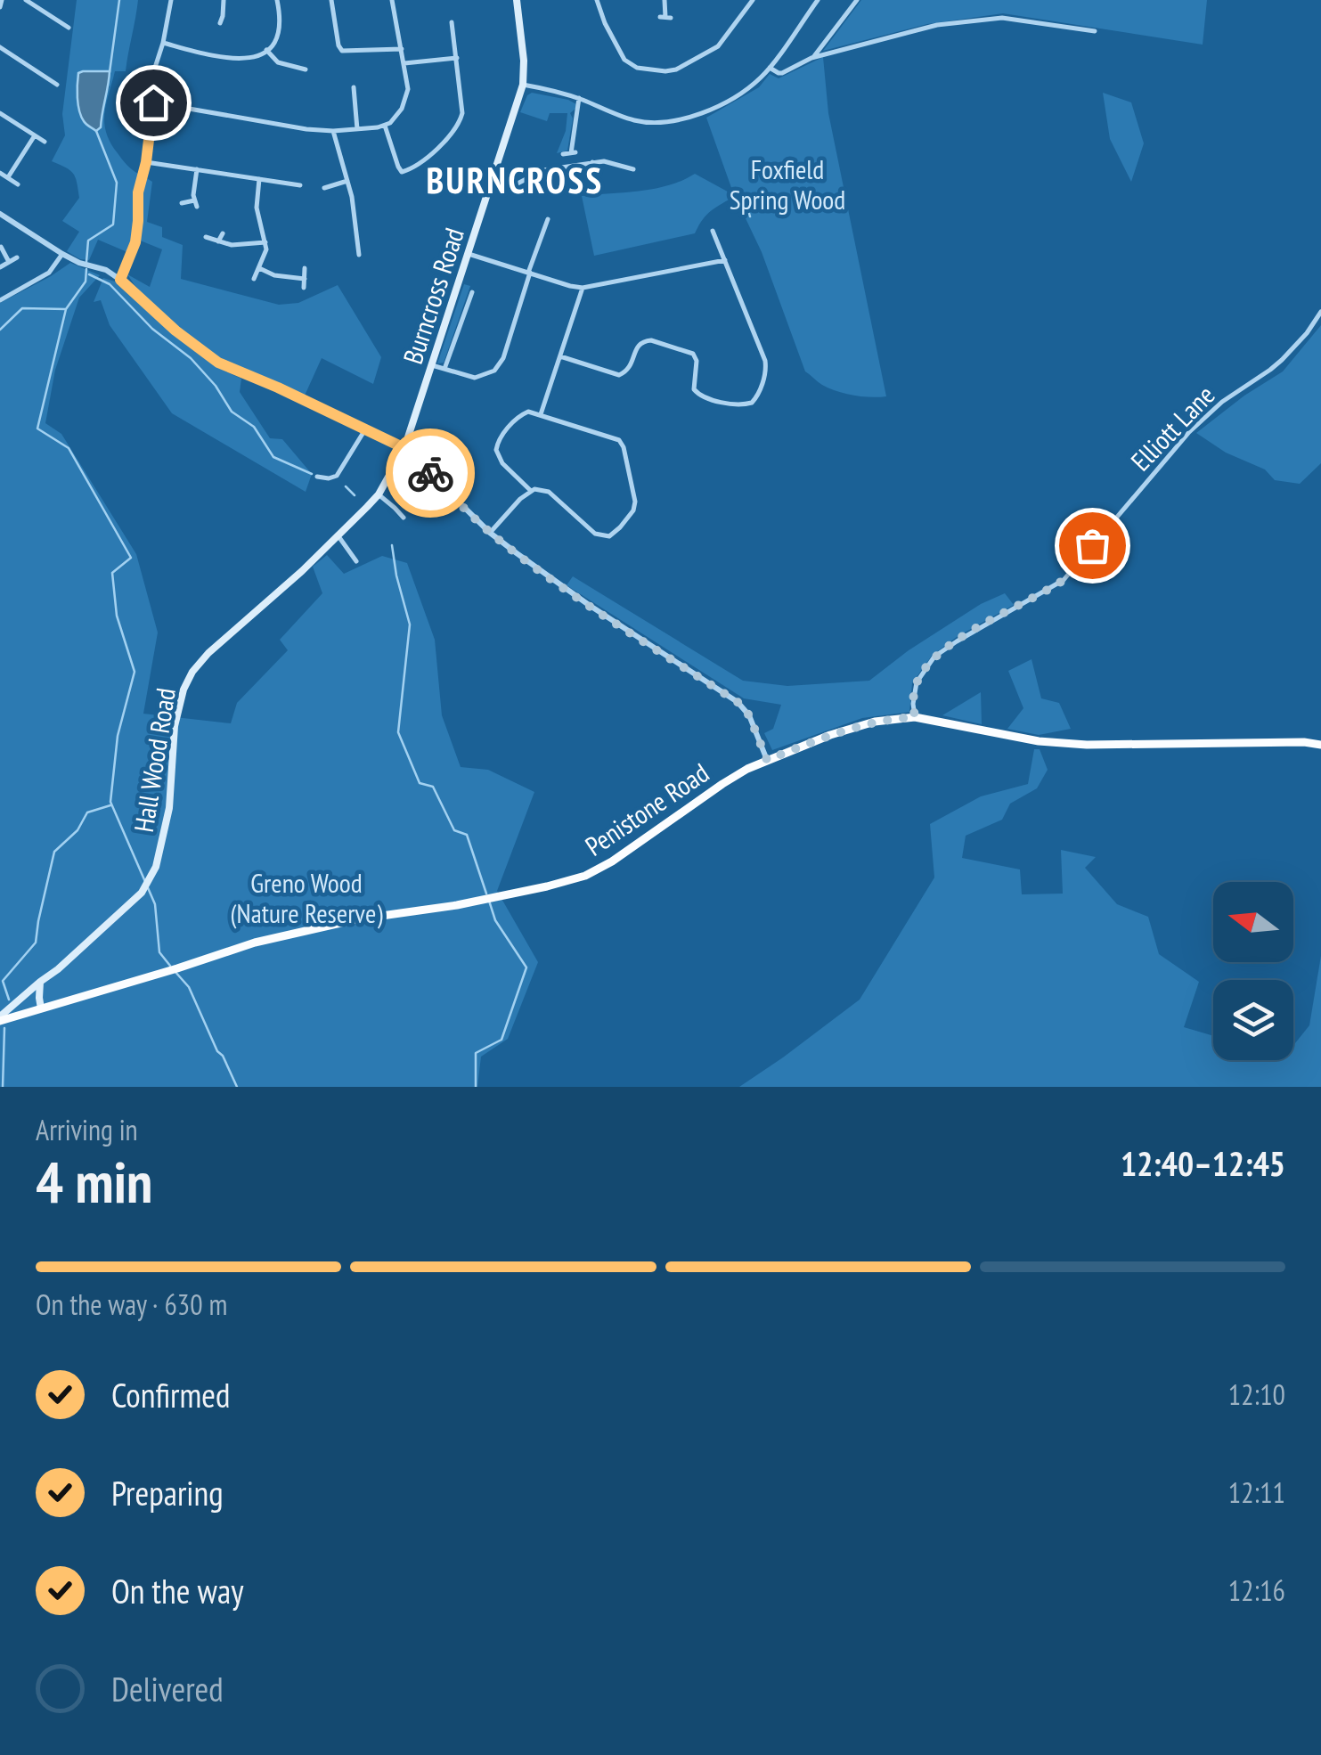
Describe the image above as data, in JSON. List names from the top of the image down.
{
  "streets": {
    "highway": ["Penistone Road"],
    "main road": ["Burncross Road", "Hall Wood Road"],
    "street": ["Elliott Lane"]
  },
  "crossings": [
    ["Burncross Road", "Hall Wood Road"],
    ["Elliott Lane", "Penistone Road"],
    ["Hall Wood Road", "Penistone Road"]
  ],
  "districts": ["BURNCROSS"],
  "parks": ["Foxfield Spring Wood", "Greno Wood (Nature Reserve)"],
  "north": "left",
  "page": {
    "heading": ["4 min", "Arriving in", "12:40–12:45"],
    "bar": "On the way · 630 m",
    "list": [
      ["Confirmed", "12:10"],
      ["Preparing", "12:11"],
      ["On the way", "12:16"],
      "Delivered"
    ]
  }
}
